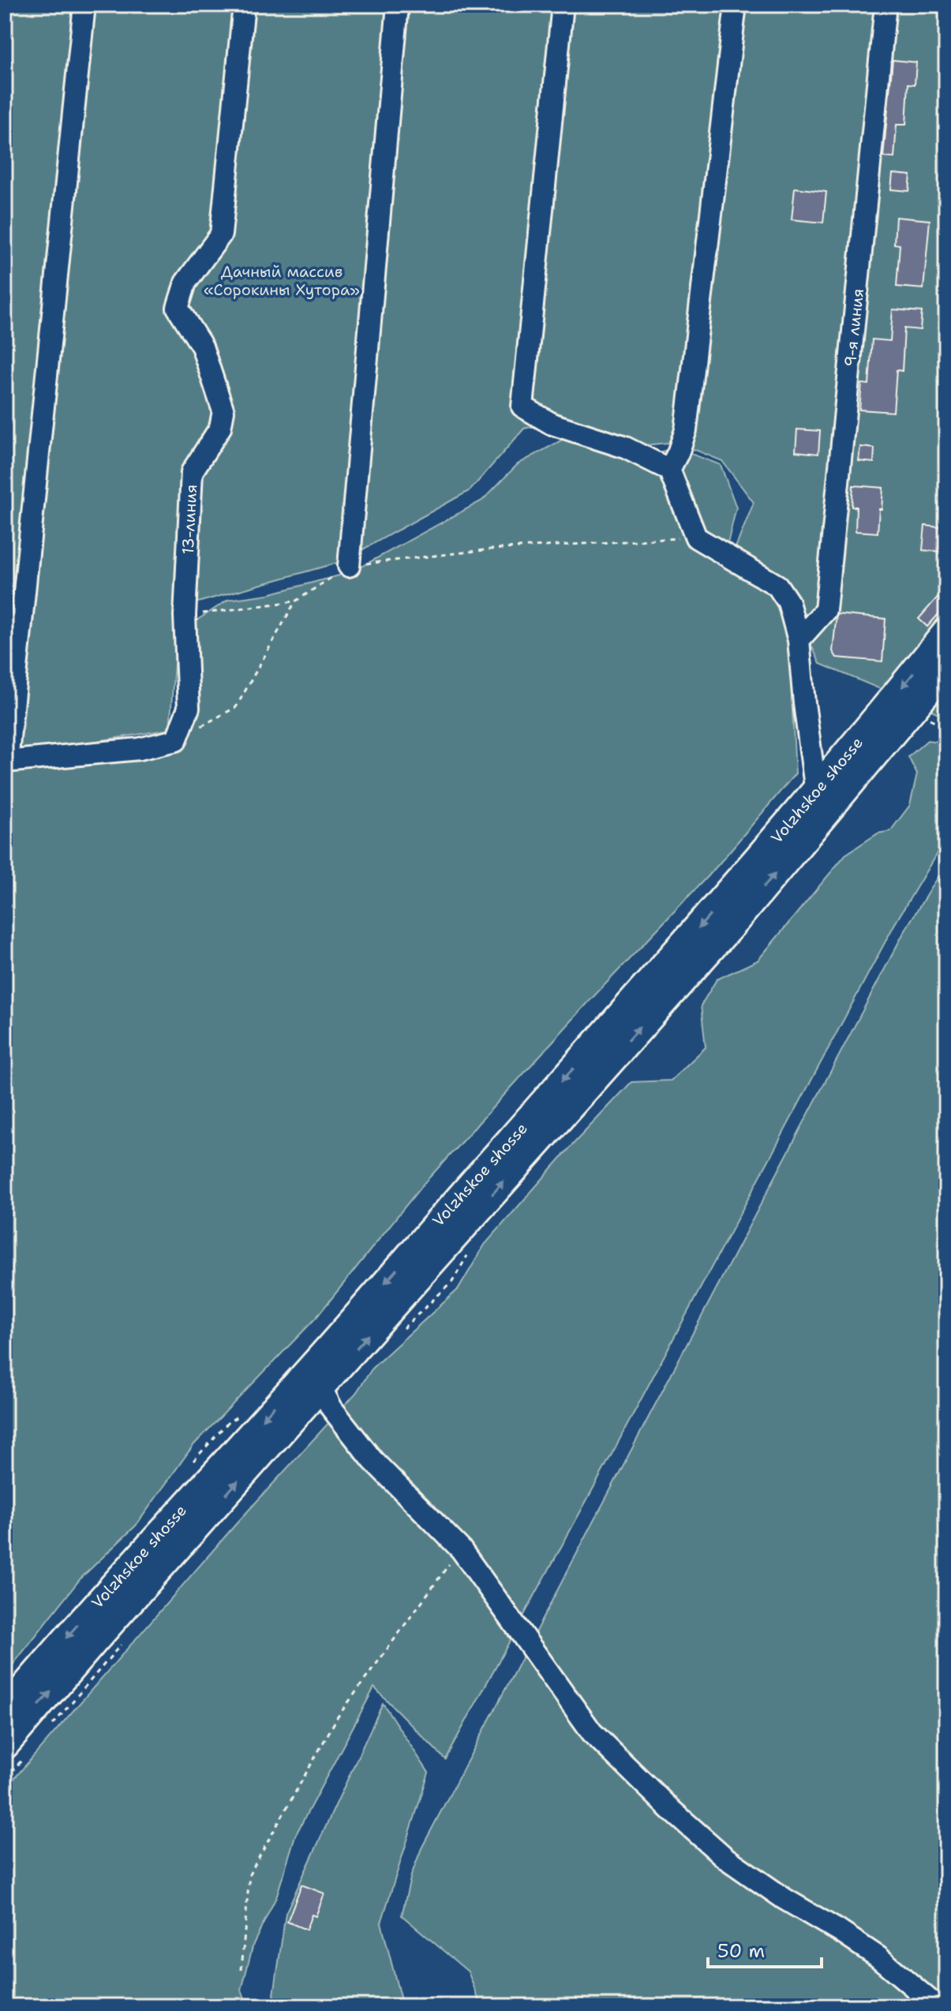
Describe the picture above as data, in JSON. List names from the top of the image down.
{
  "streets": {
    "main road": ["Volzhskoe shosse"],
    "lane": ["9-я линия", "13-линия"]
  },
  "parks": ["Дачный массив «Сорокины Хутора»"],
  "scale_bar": "50 m"
}
